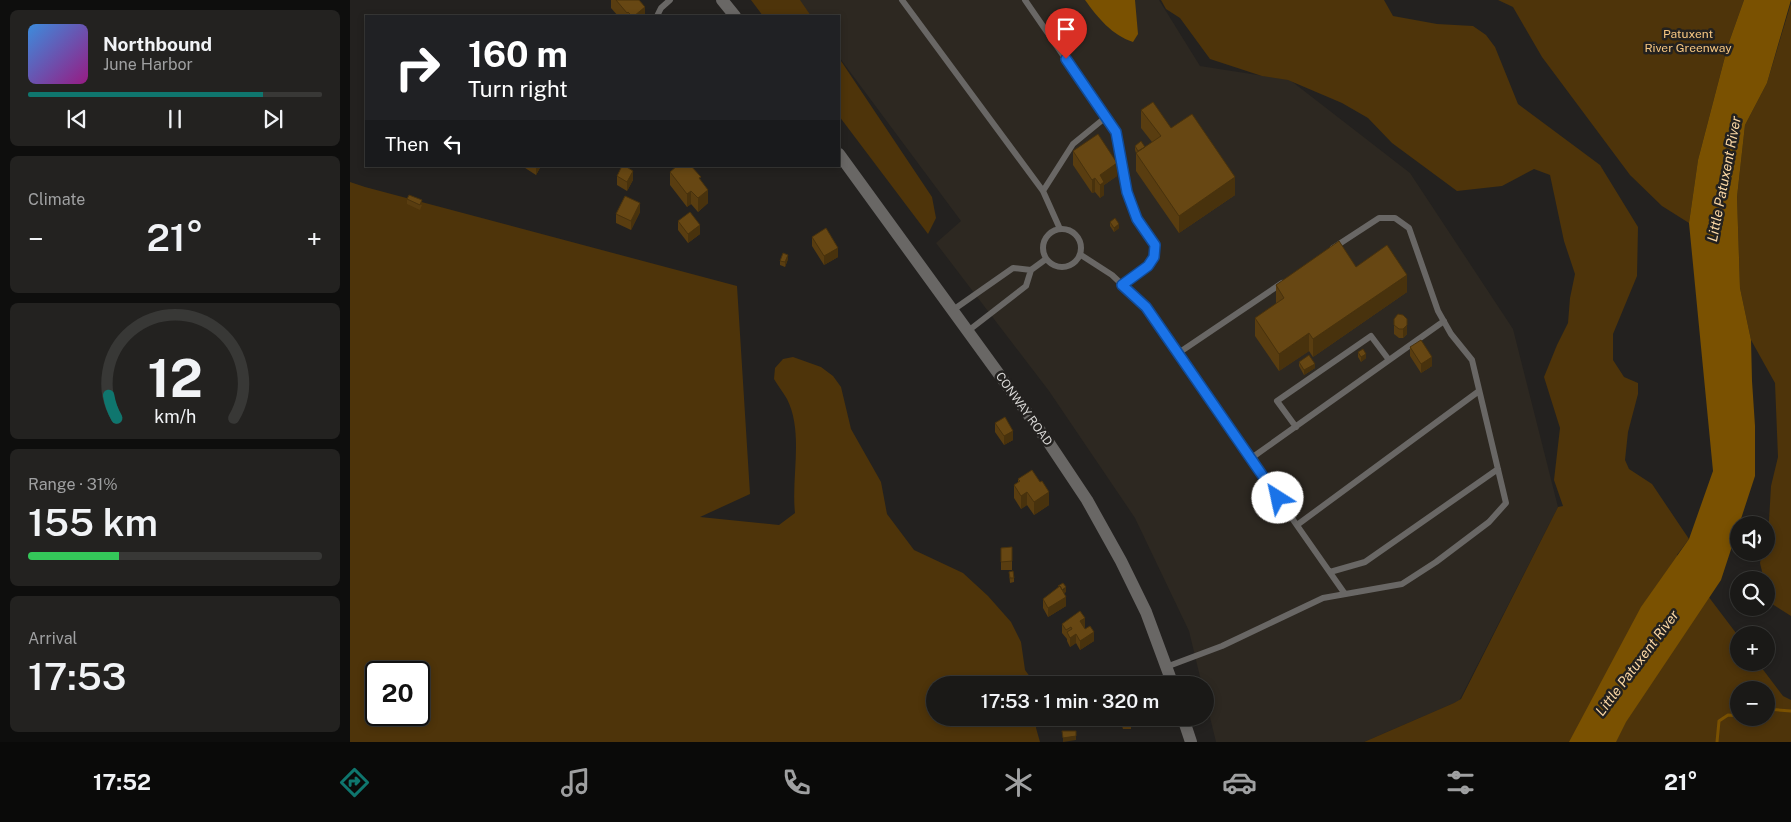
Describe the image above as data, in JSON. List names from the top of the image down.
{
  "streets": {
    "street": ["CONWAY ROAD"]
  },
  "water": ["Little Patuxent River"],
  "parks": ["Patuxent River Greenway"],
  "page": {
    "turn": ["160 m", "Turn right"],
    "song": ["Northbound", "June Harbor"],
    "then": "Then",
    "tile": [
      "Climate",
      ["Range · 31%", "155 km"],
      ["Arrival", "17:53"]
    ],
    "heat": ["−", "21°", "+"],
    "map_buttons": ["+", "−"],
    "limit": "20",
    "trip": "17:53 · 1 min · 320 m",
    "tabs": ["17:52", "21°"],
    "gauge": ["12", "km/h"]
  }
}
